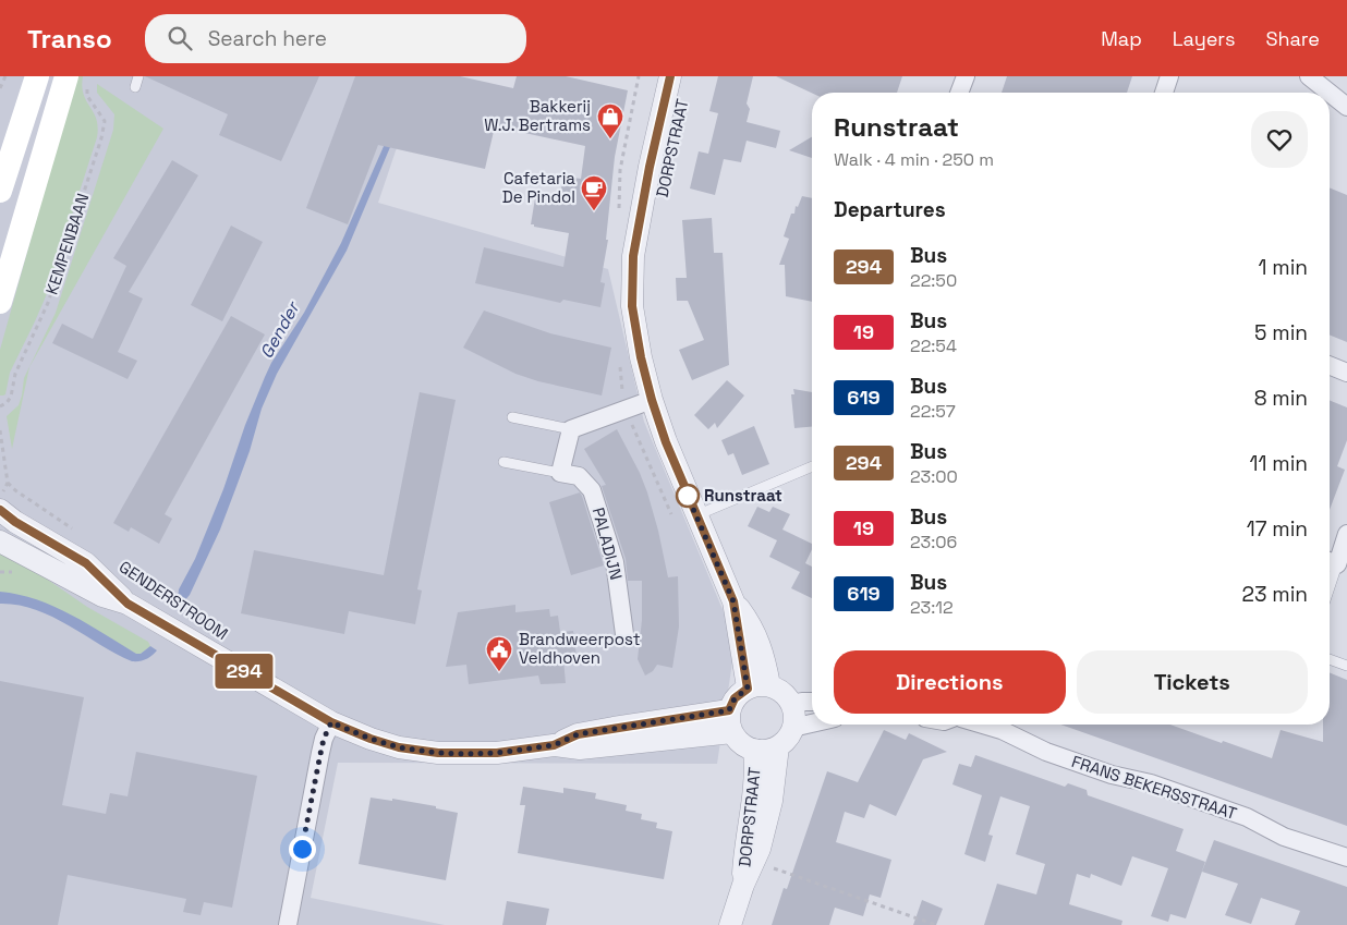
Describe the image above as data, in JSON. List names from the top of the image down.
{
  "streets": {
    "street": [
      "DORPSTRAAT",
      "PALADIJN",
      "GENDERSTROOM",
      "FRANS BEKERSSTRAAT"
    ],
    "path": ["KEMPENBAAN"]
  },
  "crossings": [
    ["DORPSTRAAT", "GENDERSTROOM"]
  ],
  "water": ["Gender"],
  "places": {
    "shop": ["Bakkerij W.J. Bertrams"],
    "cafe": ["Cafetaria De Pindol"],
    "other": ["Runstraat"],
    "public building": ["Brandweerpost Veldhoven"]
  },
  "lines": ["bus line 294"],
  "page": {
    "header": "Transo",
    "search": "Search here",
    "nav": ["Map", "Layers", "Share"],
    "on_map": "294",
    "heading": [
      ["Runstraat", "Walk · 4 min · 250 m"],
      "Departures"
    ],
    "list": [
      {
        "mark": "294",
        "name": "Bus",
        "note": "22:50",
        "value": "1 min"
      },
      {
        "mark": "19",
        "name": "Bus",
        "note": "22:54",
        "value": "5 min"
      },
      {
        "mark": "619",
        "name": "Bus",
        "note": "22:57",
        "value": "8 min"
      },
      {
        "mark": "294",
        "name": "Bus",
        "note": "23:00",
        "value": "11 min"
      },
      {
        "mark": "19",
        "name": "Bus",
        "note": "23:06",
        "value": "17 min"
      },
      {
        "mark": "619",
        "name": "Bus",
        "note": "23:12",
        "value": "23 min"
      }
    ],
    "buttons": ["Directions", "Tickets"]
  }
}
